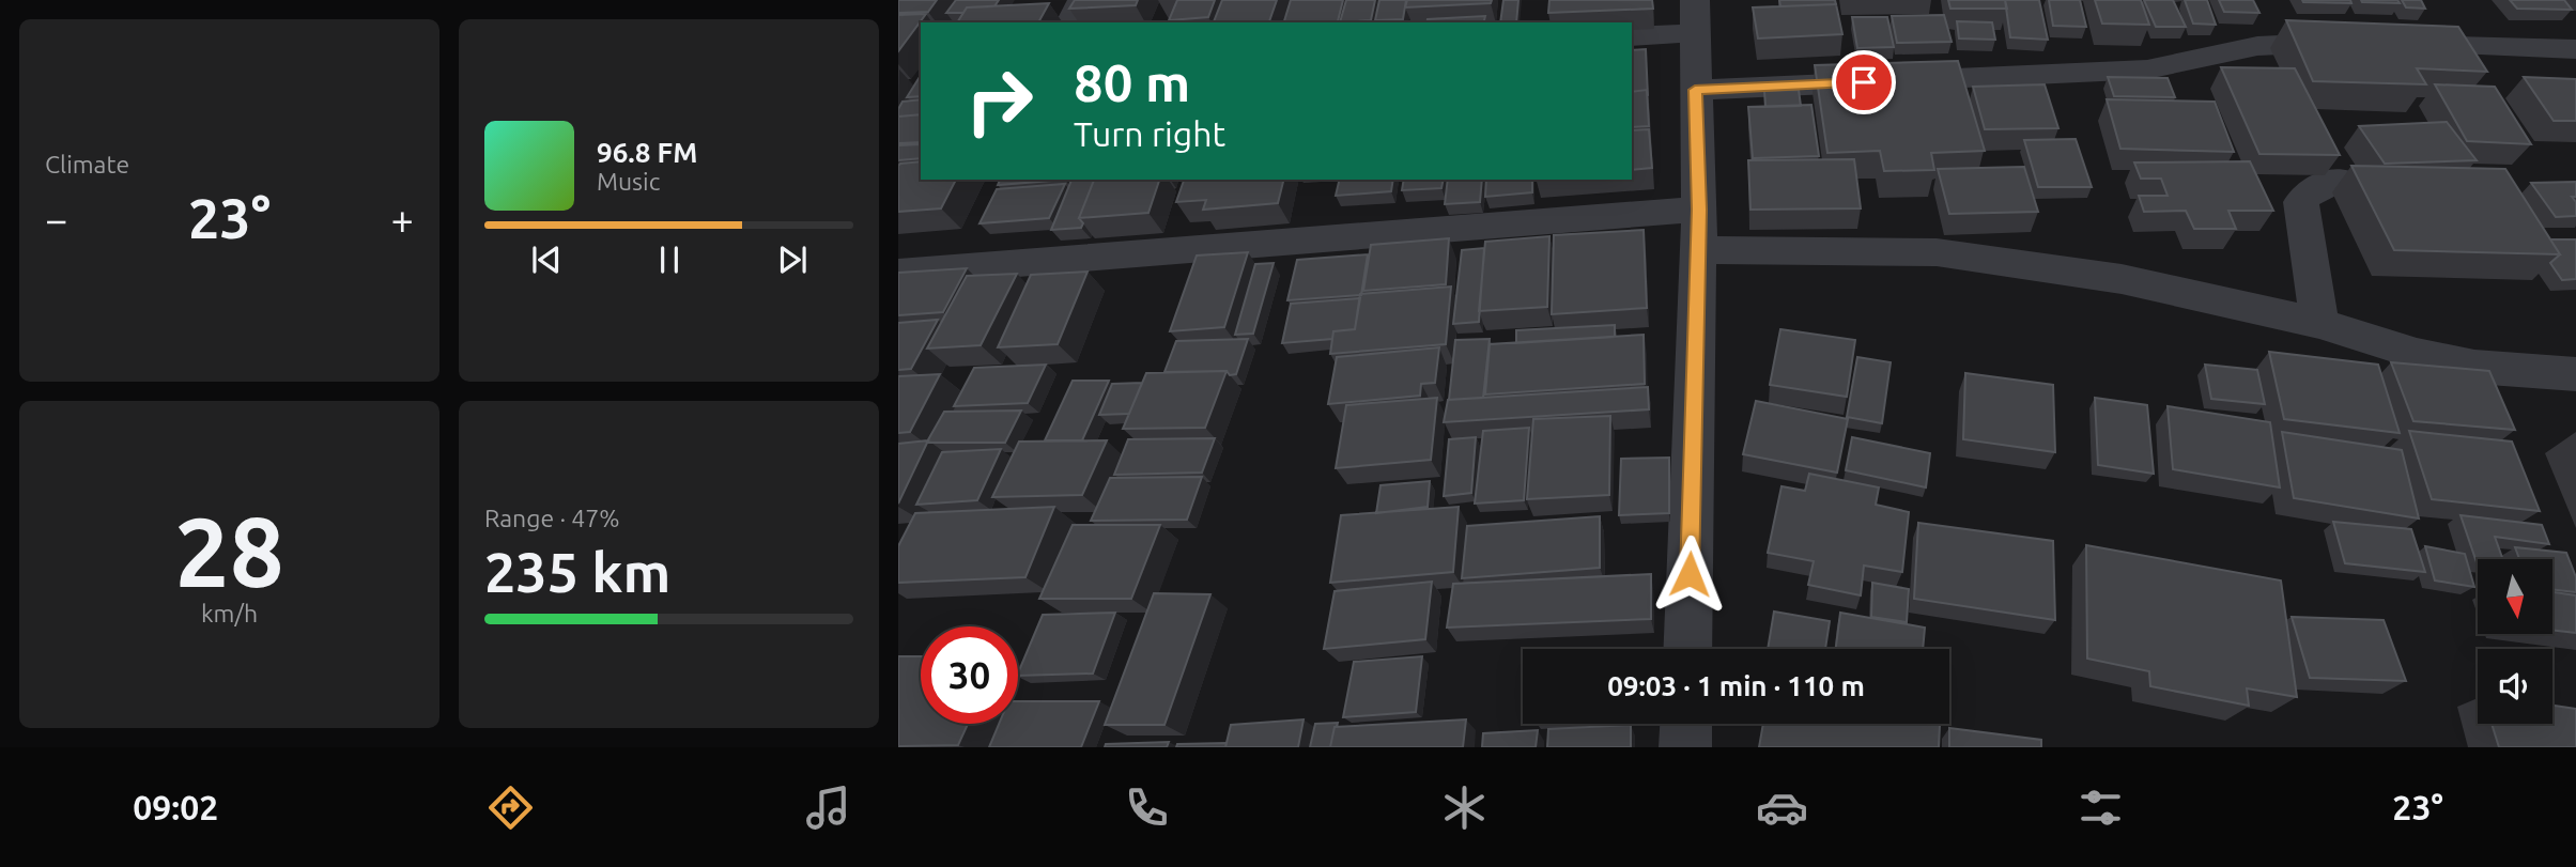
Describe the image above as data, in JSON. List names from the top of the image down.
{
  "north": "bottom",
  "page": {
    "tile": [
      "Climate",
      ["28", "km/h"],
      ["Range · 47%", "235 km"]
    ],
    "turn": ["80 m", "Turn right"],
    "song": ["96.8 FM", "Music"],
    "heat": ["−", "23°", "+"],
    "limit": "30",
    "trip": "09:03 · 1 min · 110 m",
    "tabs": ["09:02", "23°"]
  }
}
